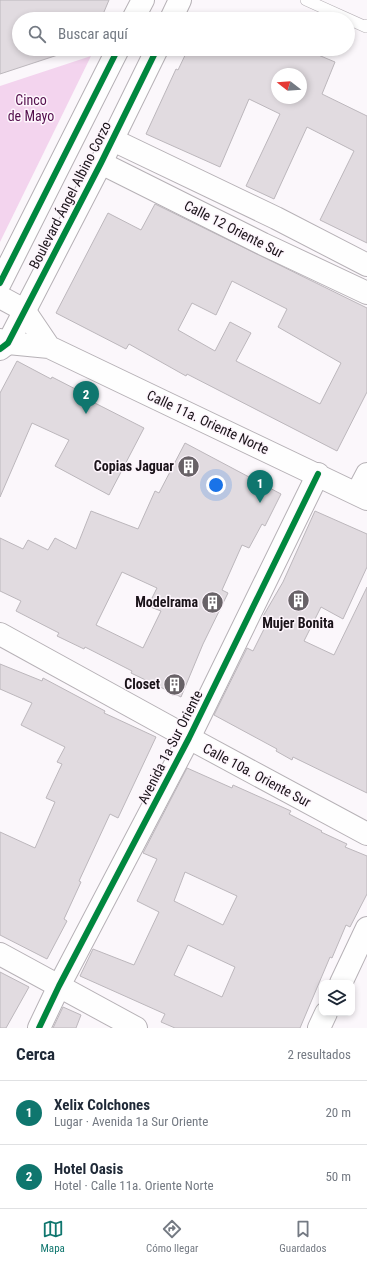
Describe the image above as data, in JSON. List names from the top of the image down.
{
  "streets": {
    "street": [
      "Boulevard Ángel Albino Corzo",
      "Calle 12 Oriente Sur",
      "Calle 11a. Oriente Norte",
      "Avenida 1a Sur Oriente",
      "Calle 10a. Oriente Sur"
    ]
  },
  "crossings": [
    ["Boulevard Ángel Albino Corzo", "Calle 12 Oriente Sur"],
    ["Calle 11a. Oriente Norte", "Avenida 1a Sur Oriente"],
    ["Avenida 1a Sur Oriente", "Calle 10a. Oriente Sur"]
  ],
  "parks": ["Cinco de Mayo"],
  "places": {
    "building": [
      "Copias Jaguar",
      "Mujer Bonita",
      "Modelrama",
      "Closet"
    ]
  },
  "north": "left",
  "page": {
    "search": "Buscar aquí",
    "pins": ["2", "1"],
    "heading": ["Cerca", "2 resultados"],
    "list": [
      {
        "mark": "1",
        "name": "Xelix Colchones",
        "note": "Lugar · Avenida 1a Sur Oriente",
        "value": "20 m"
      },
      {
        "mark": "2",
        "name": "Hotel Oasis",
        "note": "Hotel · Calle 11a. Oriente Norte",
        "value": "50 m"
      }
    ],
    "nav": ["Mapa", "Cómo llegar", "Guardados"]
  }
}
